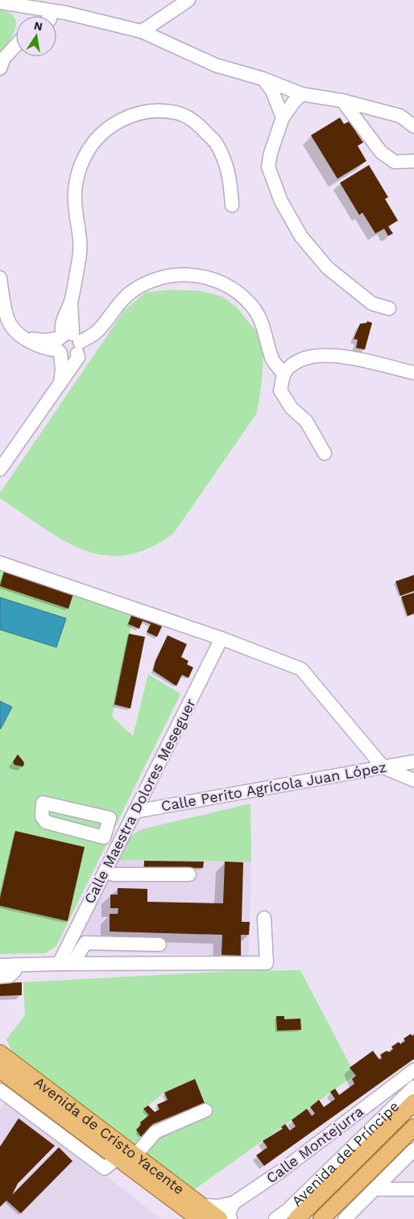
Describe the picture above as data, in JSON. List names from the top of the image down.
{
  "streets": {
    "main road": ["Avenida de Cristo Yacente", "Avenida del Príncipe"],
    "street": ["Calle Perito Agrícola Juan López", "Calle Maestra Dolores Meseguer", "Calle Montejurra"]
  },
  "crossings": [
    ["Calle Perito Agrícola Juan López", "Calle Maestra Dolores Meseguer"]
  ],
  "north": "top"
}
